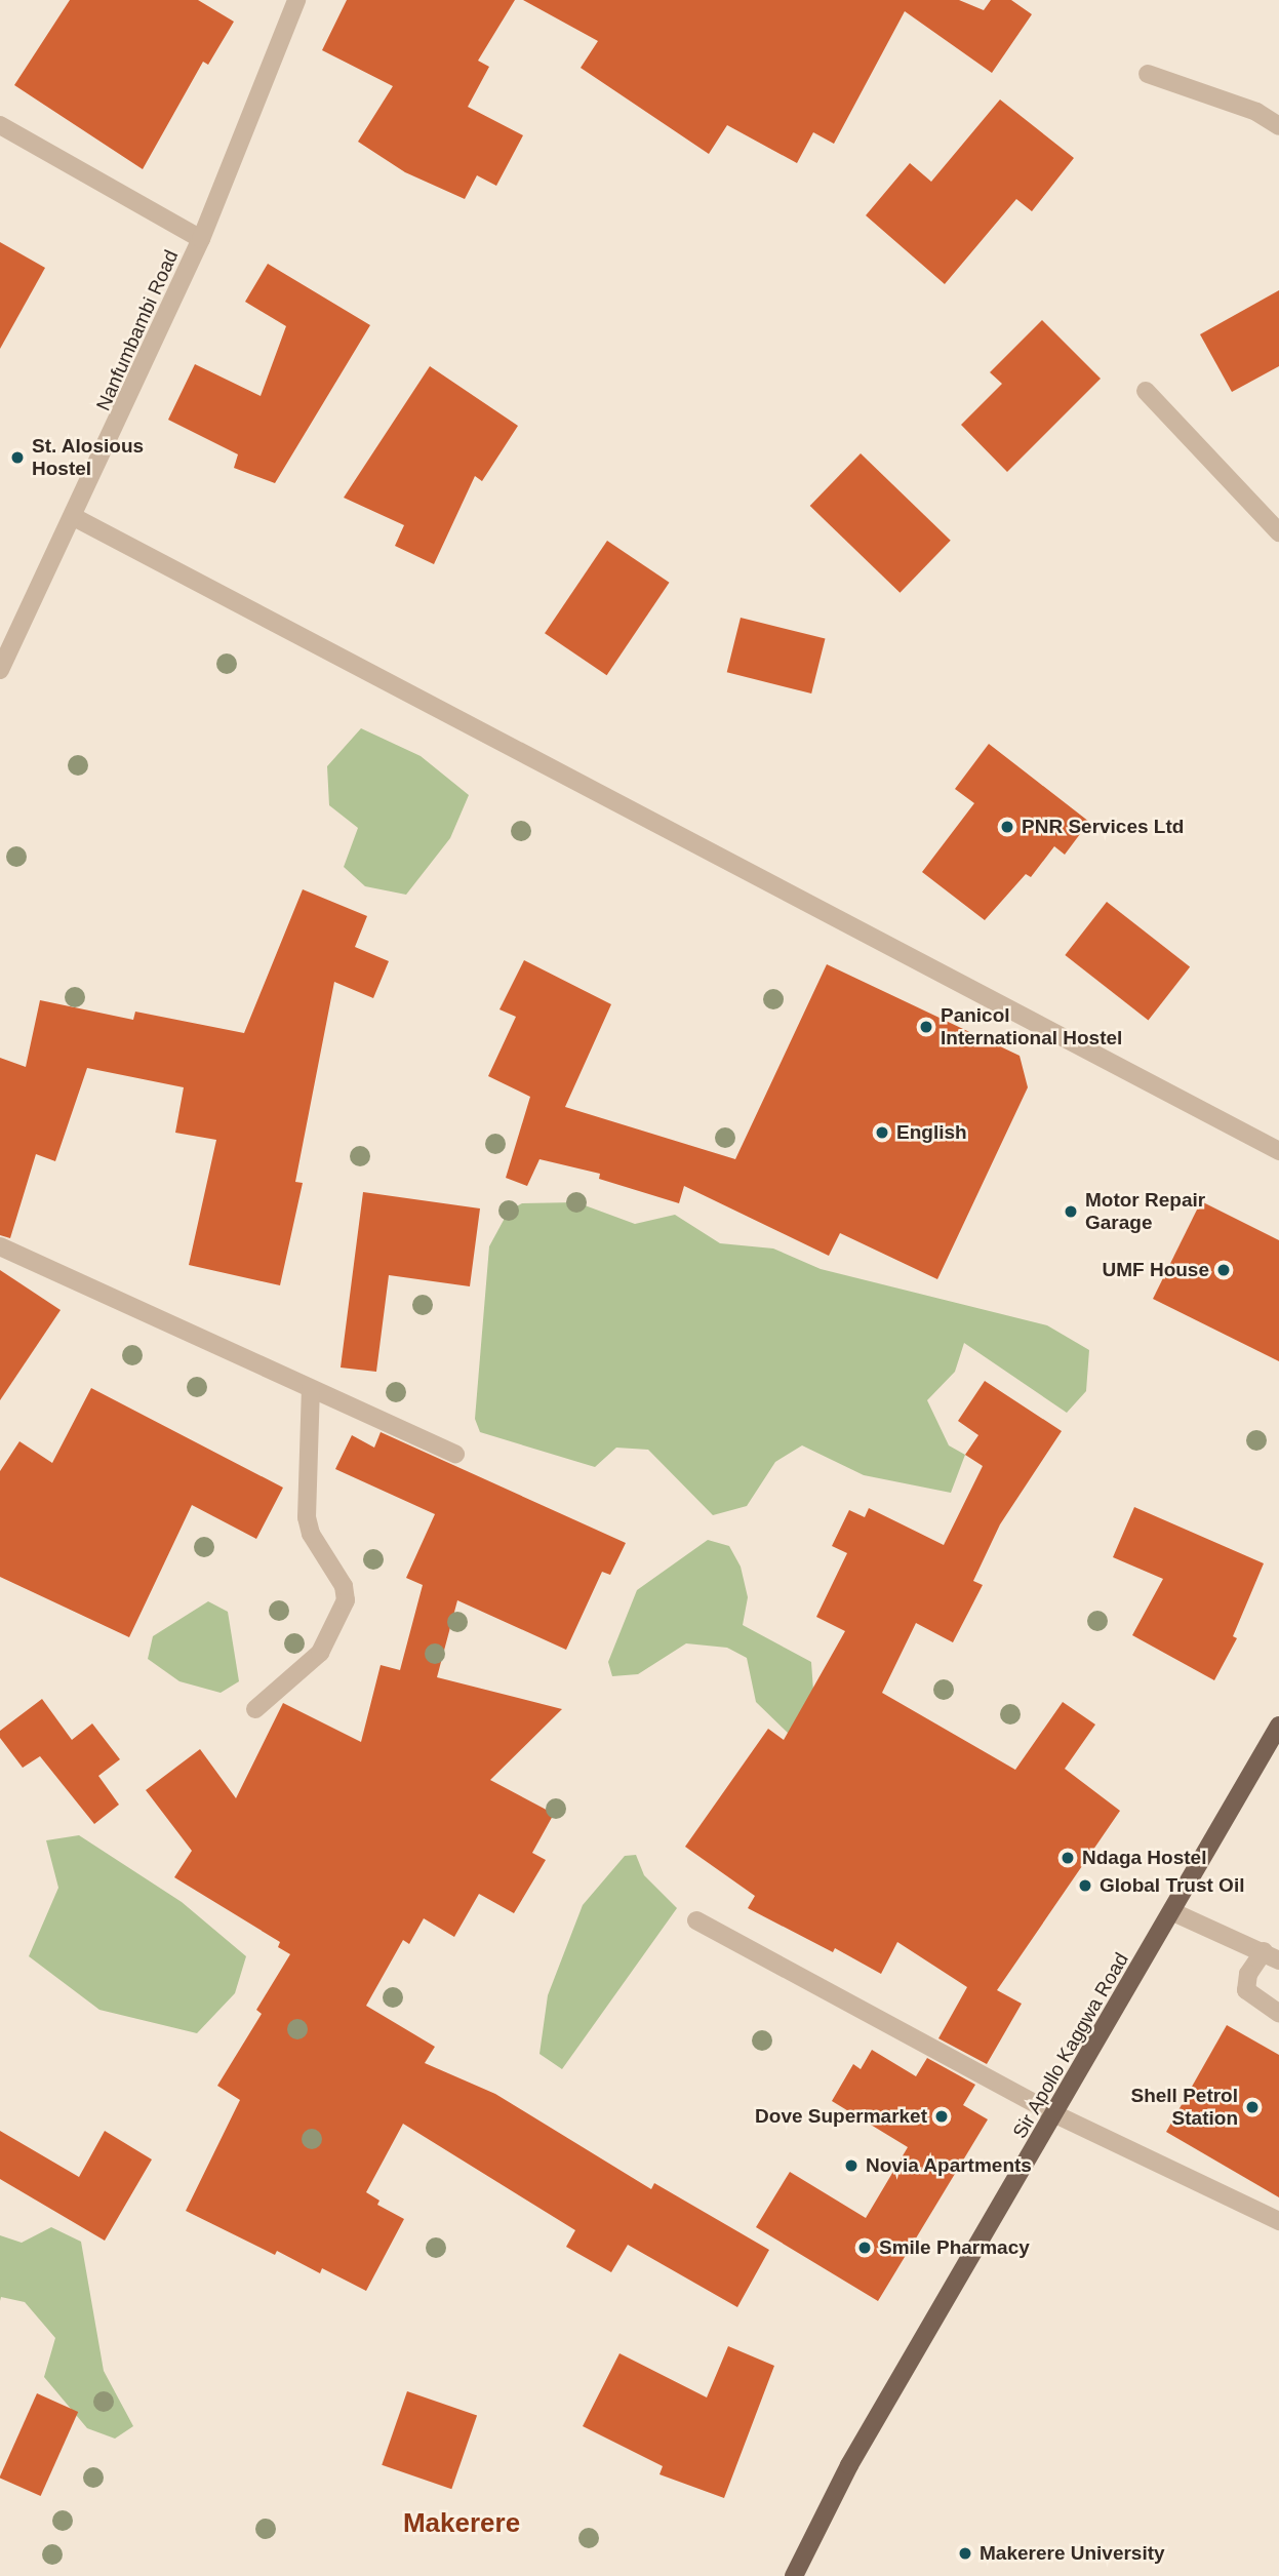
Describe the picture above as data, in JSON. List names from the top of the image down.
{
  "streets": {
    "main road": ["Sir Apollo Kaggwa Road"],
    "street": ["Nanfumbambi Road"]
  },
  "districts": ["Makerere"],
  "places": [
    "St. Alosious Hostel",
    "PNR Services Ltd",
    "Panicol International Hostel",
    "English",
    "Motor Repair Garage",
    "UMF House",
    "Ndaga Hostel",
    "Global Trust Oil",
    "Shell Petrol Station",
    "Dove Supermarket",
    "Novia Apartments",
    "Smile Pharmacy",
    "Makerere University"
  ]
}
